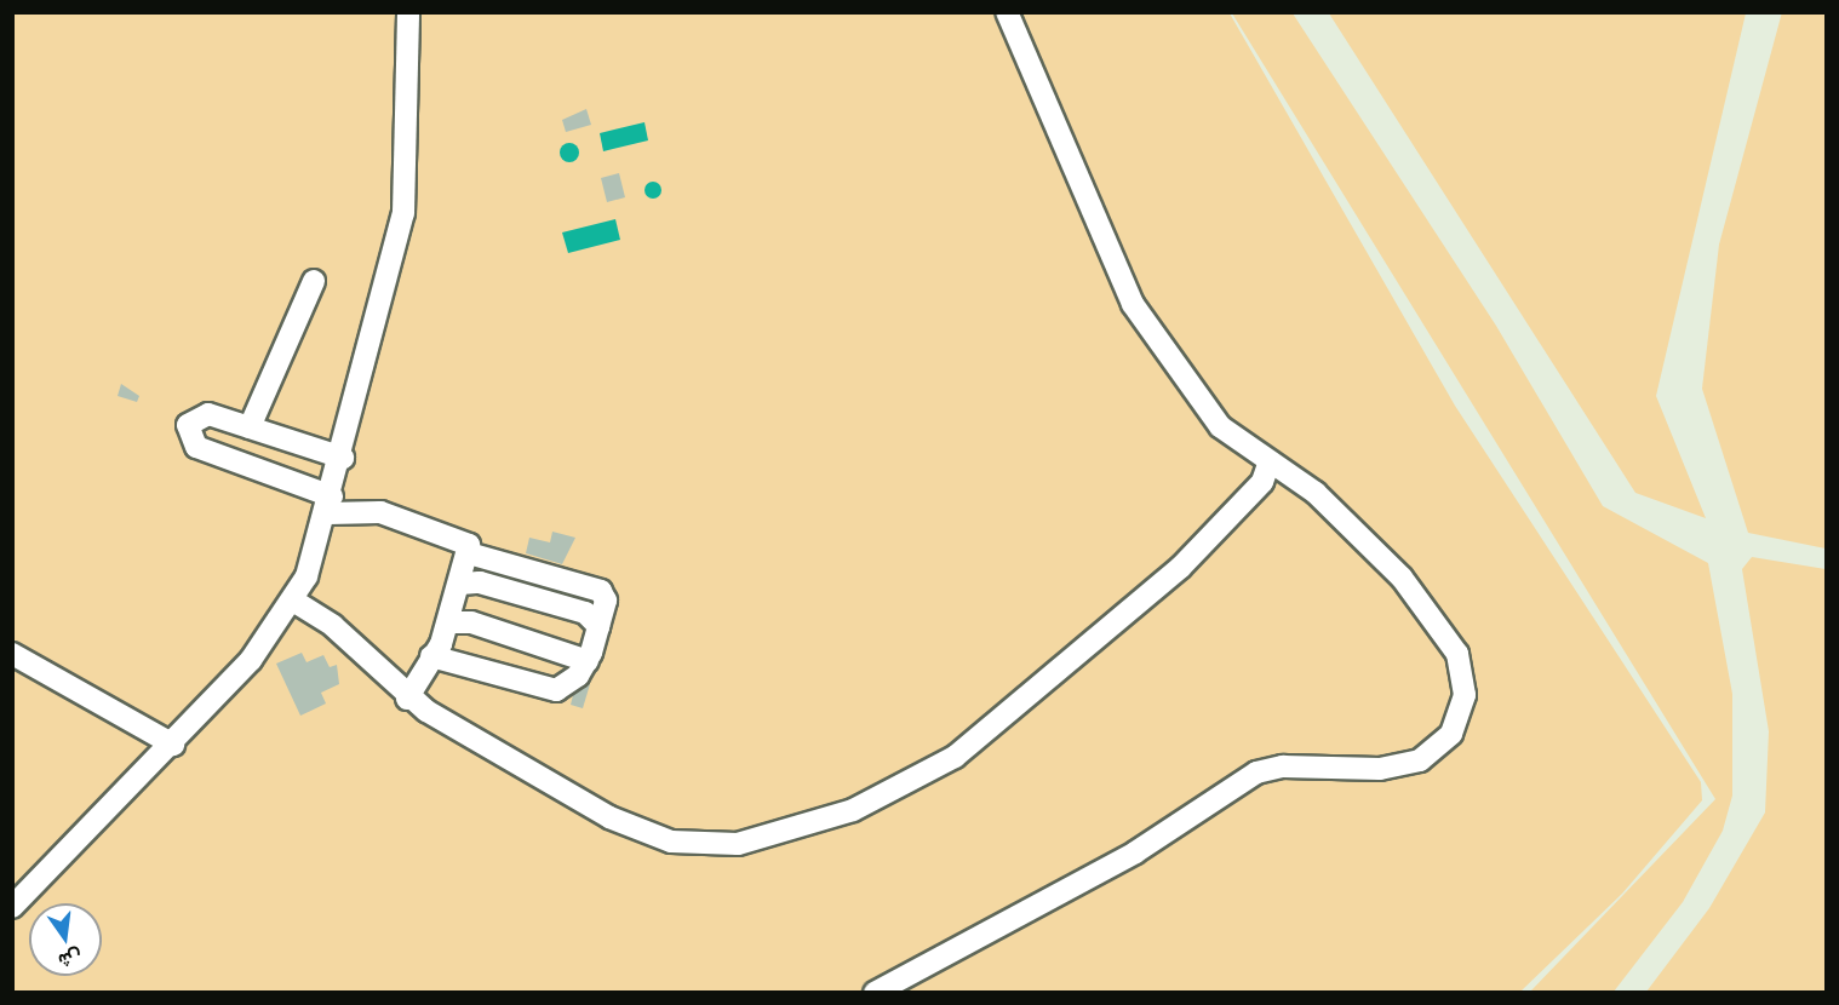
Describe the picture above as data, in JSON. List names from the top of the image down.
{
  "north": "bottom"
}
